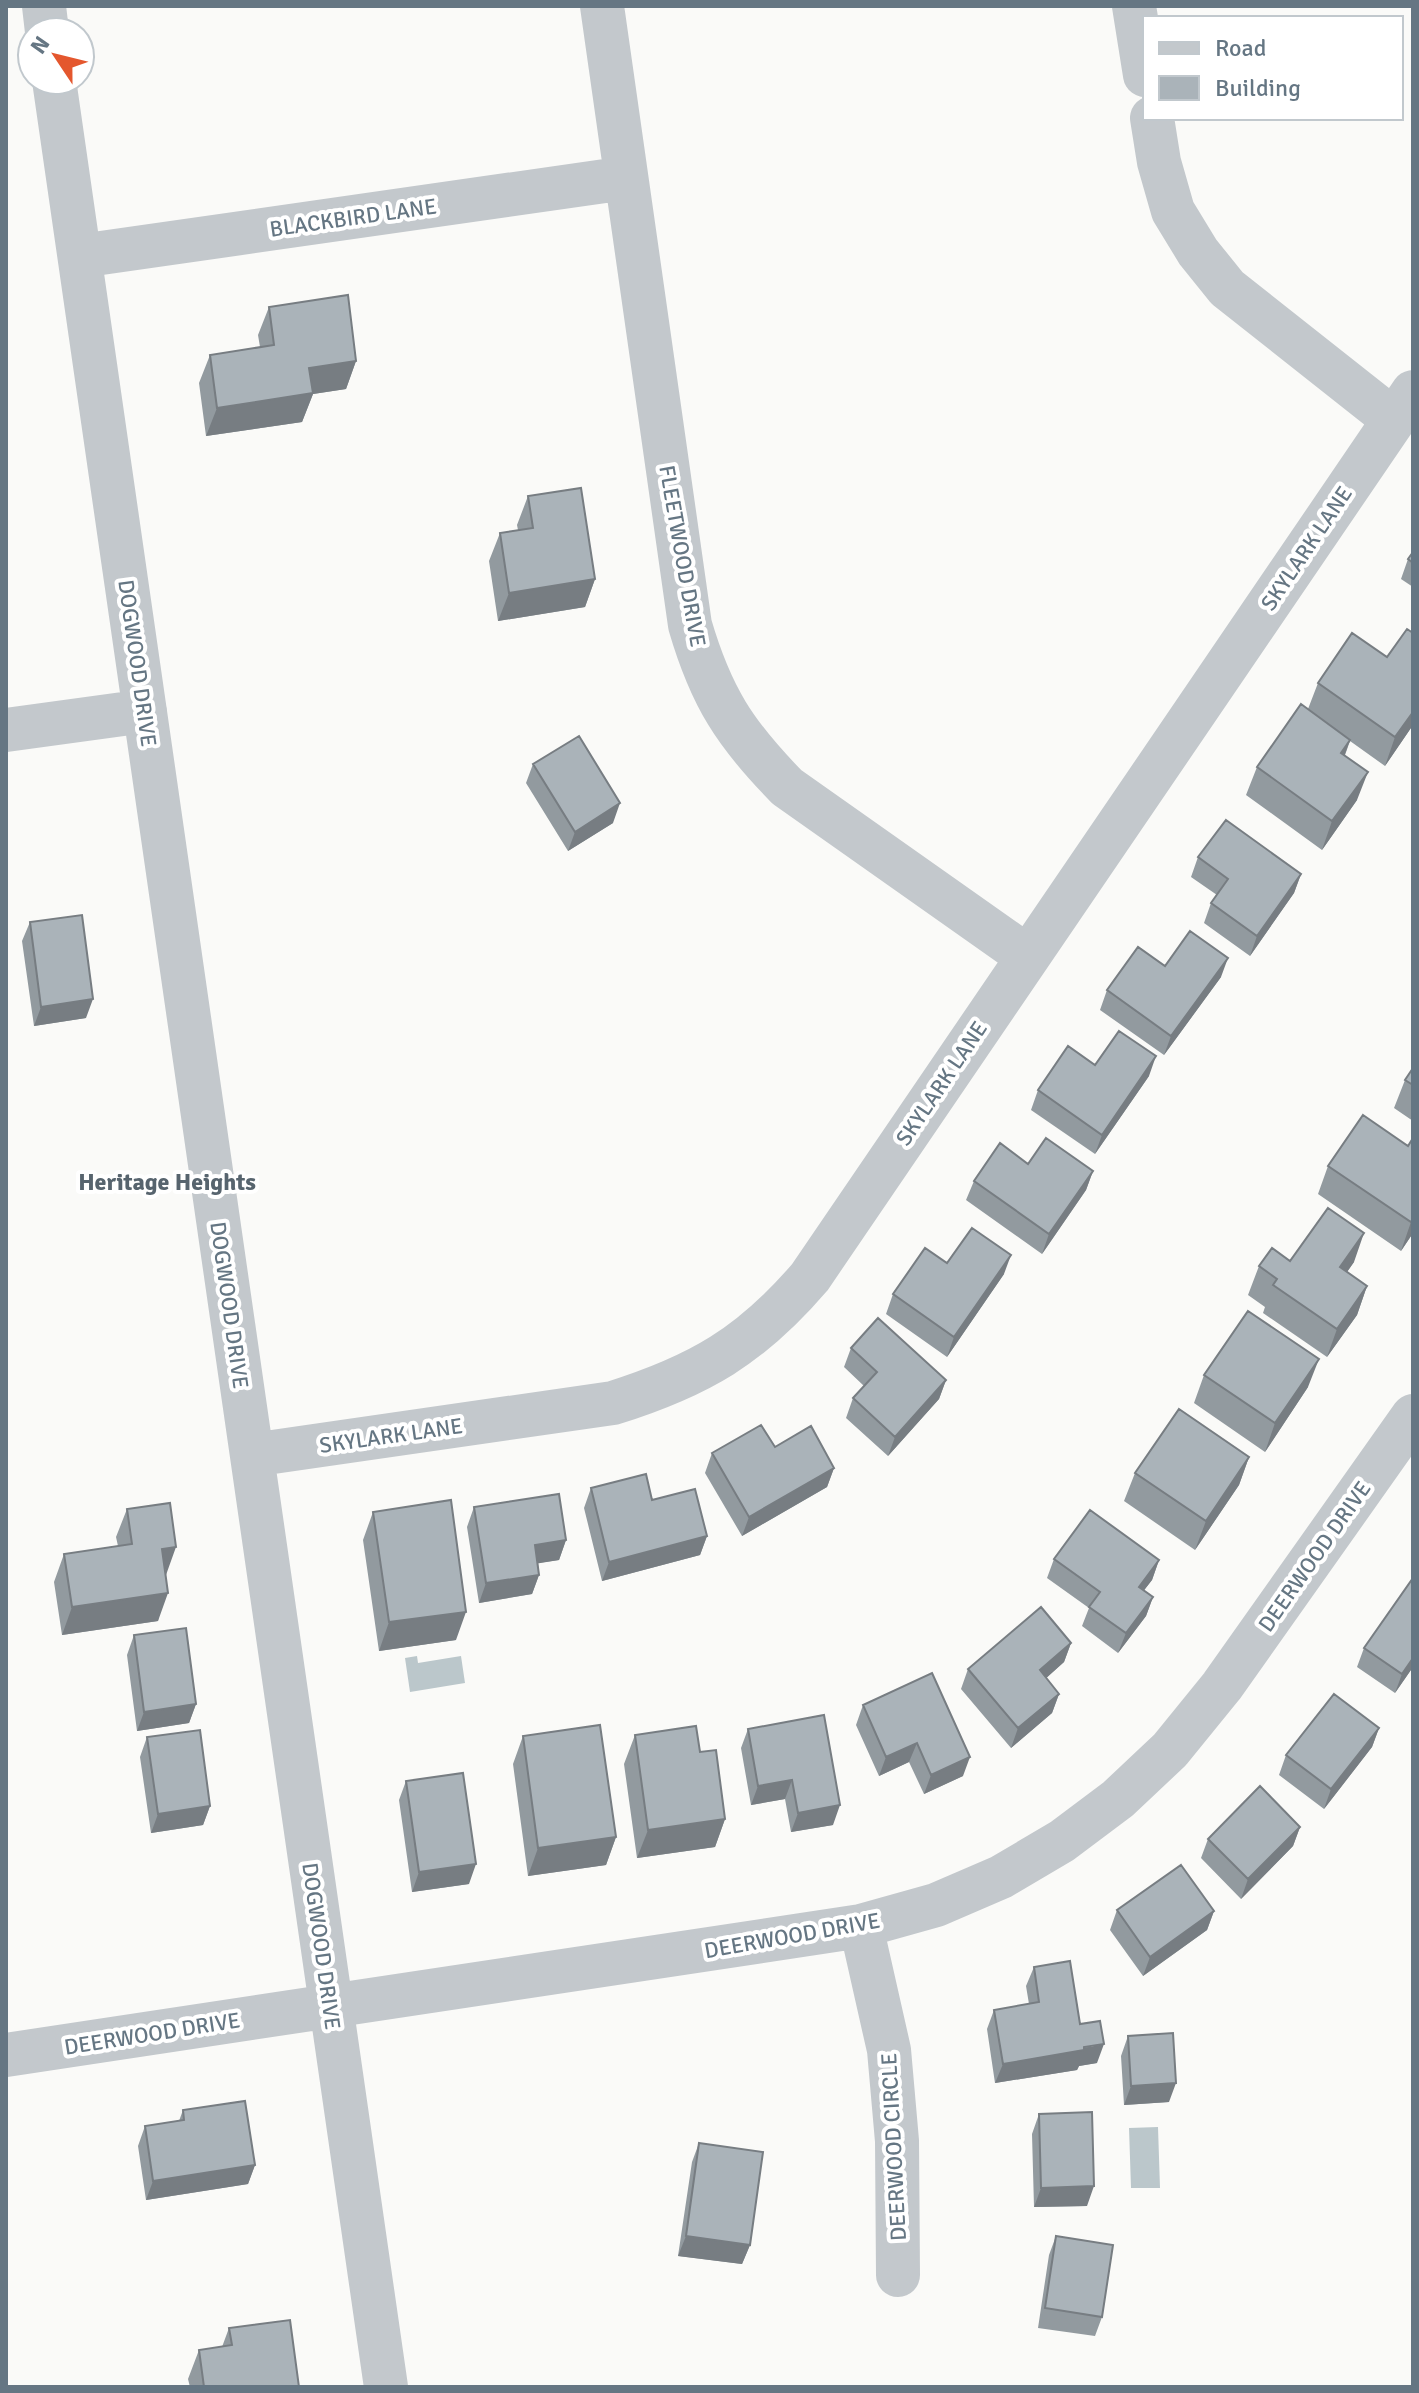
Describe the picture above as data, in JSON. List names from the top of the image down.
{
  "streets": {
    "street": [
      "BLACKBIRD LANE",
      "SKYLARK LANE",
      "FLEETWOOD DRIVE",
      "DOGWOOD DRIVE",
      "DEERWOOD DRIVE",
      "DEERWOOD CIRCLE"
    ]
  },
  "crossings": [
    ["BLACKBIRD LANE", "FLEETWOOD DRIVE"],
    ["BLACKBIRD LANE", "DOGWOOD DRIVE"],
    ["SKYLARK LANE", "FLEETWOOD DRIVE"],
    ["SKYLARK LANE", "DOGWOOD DRIVE"],
    ["DOGWOOD DRIVE", "DEERWOOD DRIVE"],
    ["DEERWOOD DRIVE", "DEERWOOD CIRCLE"]
  ],
  "districts": ["Heritage Heights"],
  "legend": ["Road", "Building"],
  "north": "top left"
}
